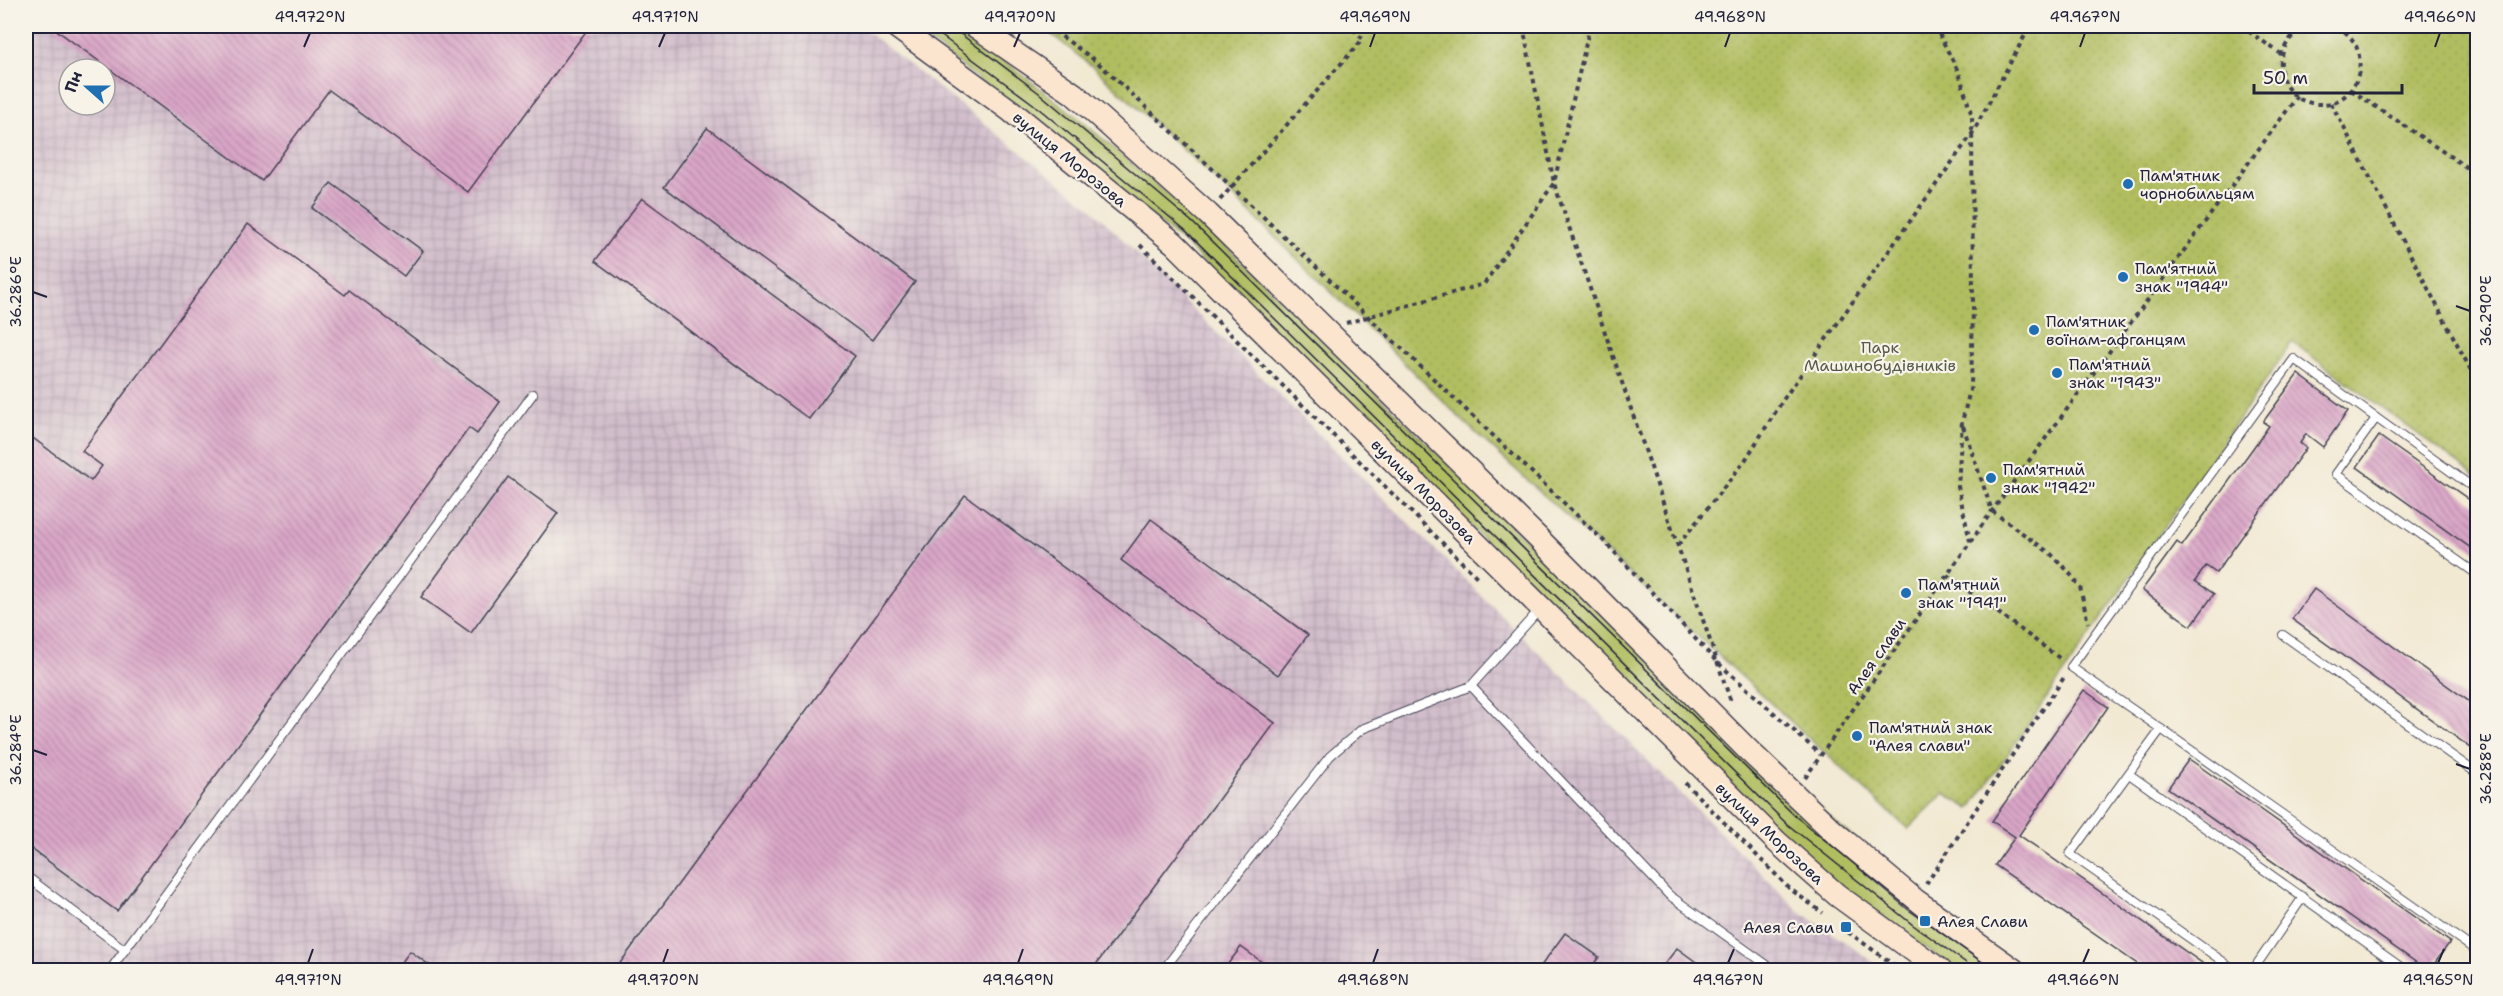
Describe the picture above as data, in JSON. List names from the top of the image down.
{
  "streets": {
    "main road": ["вулиця Морозова"],
    "path": ["Алея слави"]
  },
  "parks": ["Парк Машинобудівників"],
  "places": {
    "other": [
      "Пам'ятник чорнобильцям",
      "Пам'ятний знак \"1944\"",
      "Пам'ятник воїнам-афганцям",
      "Пам'ятний знак \"1943\"",
      "Пам'ятний знак \"1942\"",
      "Пам'ятний знак \"1941\"",
      "Пам'ятний знак \"Алея слави\""
    ],
    "transit": ["Алея Слави", "Aлея Слави"]
  },
  "scale_bar": "50 m",
  "north": "left",
  "coordinates": [
    "49.972°N",
    "49.971°N",
    "49.970°N",
    "49.969°N",
    "49.968°N",
    "49.967°N",
    "49.966°N",
    "36.286°E",
    "36.290°E",
    "36.284°E",
    "36.288°E",
    "49.965°N"
  ]
}
